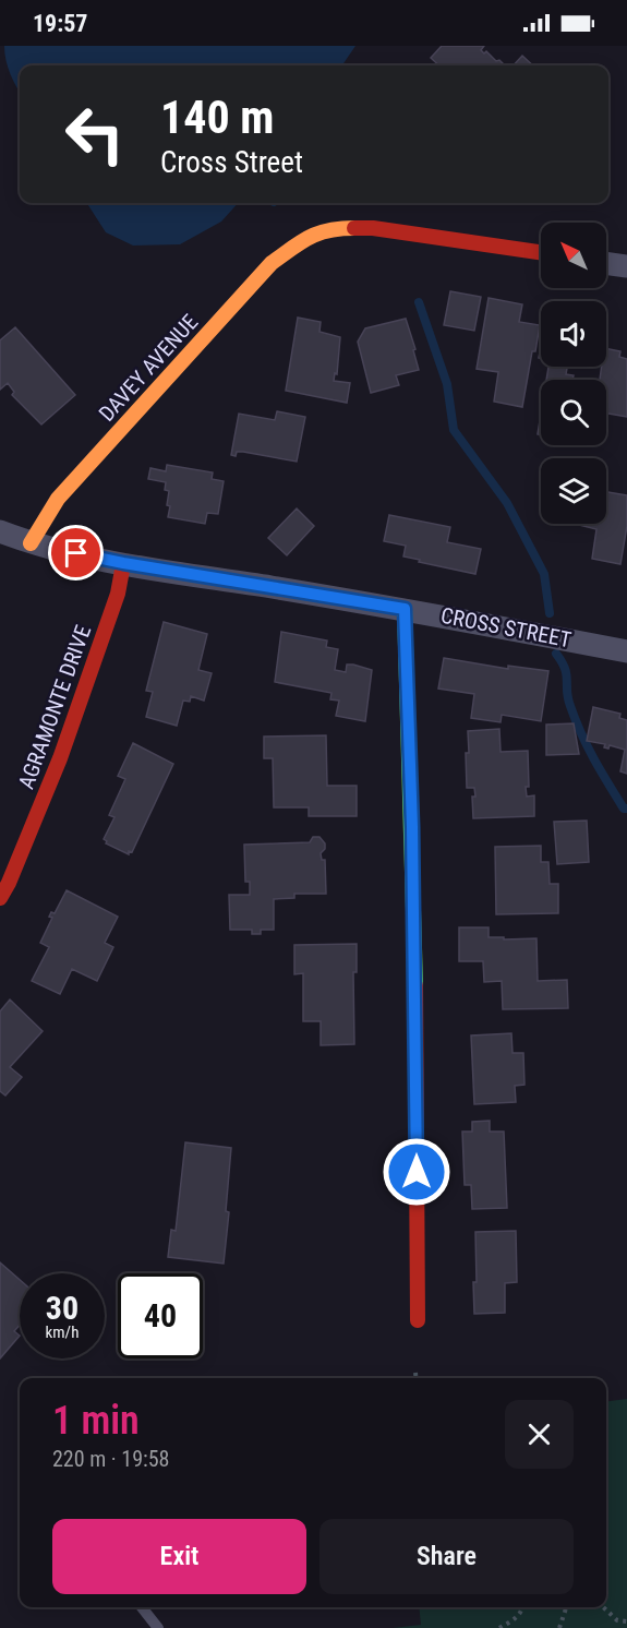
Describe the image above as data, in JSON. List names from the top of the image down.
{
  "streets": {
    "street": ["DAVEY AVENUE", "CROSS STREET", "AGRAMONTE DRIVE"]
  },
  "crossings": [
    ["DAVEY AVENUE", "CROSS STREET"],
    ["CROSS STREET", "AGRAMONTE DRIVE"]
  ],
  "north": "top left",
  "page": {
    "status": "19:57",
    "turn": ["140 m", "Cross Street"],
    "speed": "30 km/h",
    "limit": "40",
    "heading": ["1 min", "220 m · 19:58"],
    "buttons": ["Exit", "Share"]
  }
}
